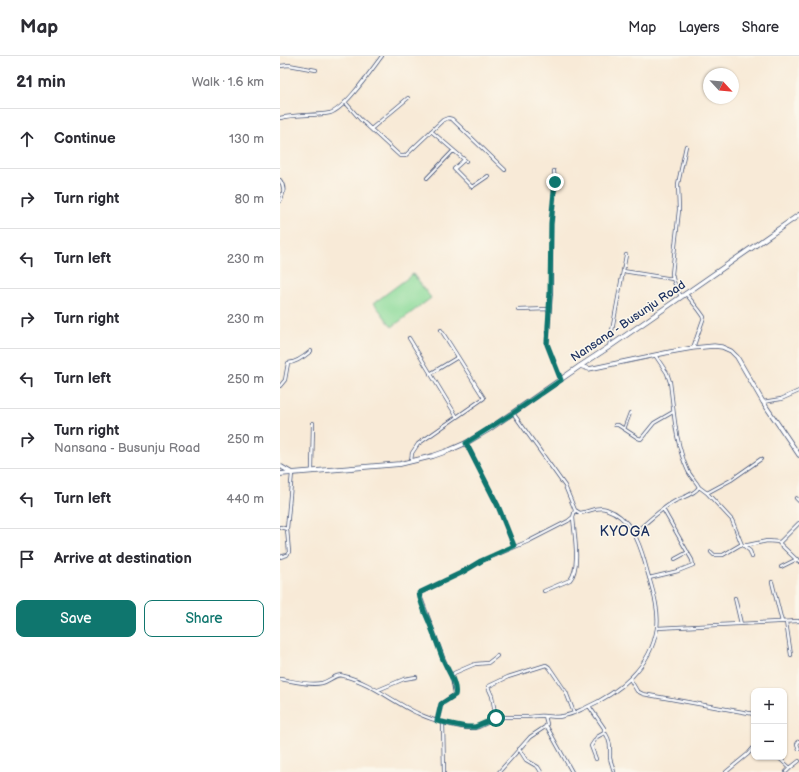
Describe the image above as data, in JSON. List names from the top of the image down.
{
  "streets": {
    "main road": ["Nansana - Busunju Road"]
  },
  "districts": ["KYOGA"],
  "north": "bottom right",
  "page": {
    "header": "Map",
    "nav": ["Map", "Layers", "Share"],
    "heading": ["21 min", "Walk · 1.6 km"],
    "list": [
      ["Continue", "130 m"],
      ["Turn right", "80 m"],
      ["Turn left", "230 m"],
      ["Turn right", "230 m"],
      ["Turn left", "250 m"],
      ["Turn right", "Nansana - Busunju Road", "250 m"],
      ["Turn left", "440 m"],
      "Arrive at destination"
    ],
    "buttons": ["Save", "Share"],
    "map_buttons": ["+", "−"]
  }
}
